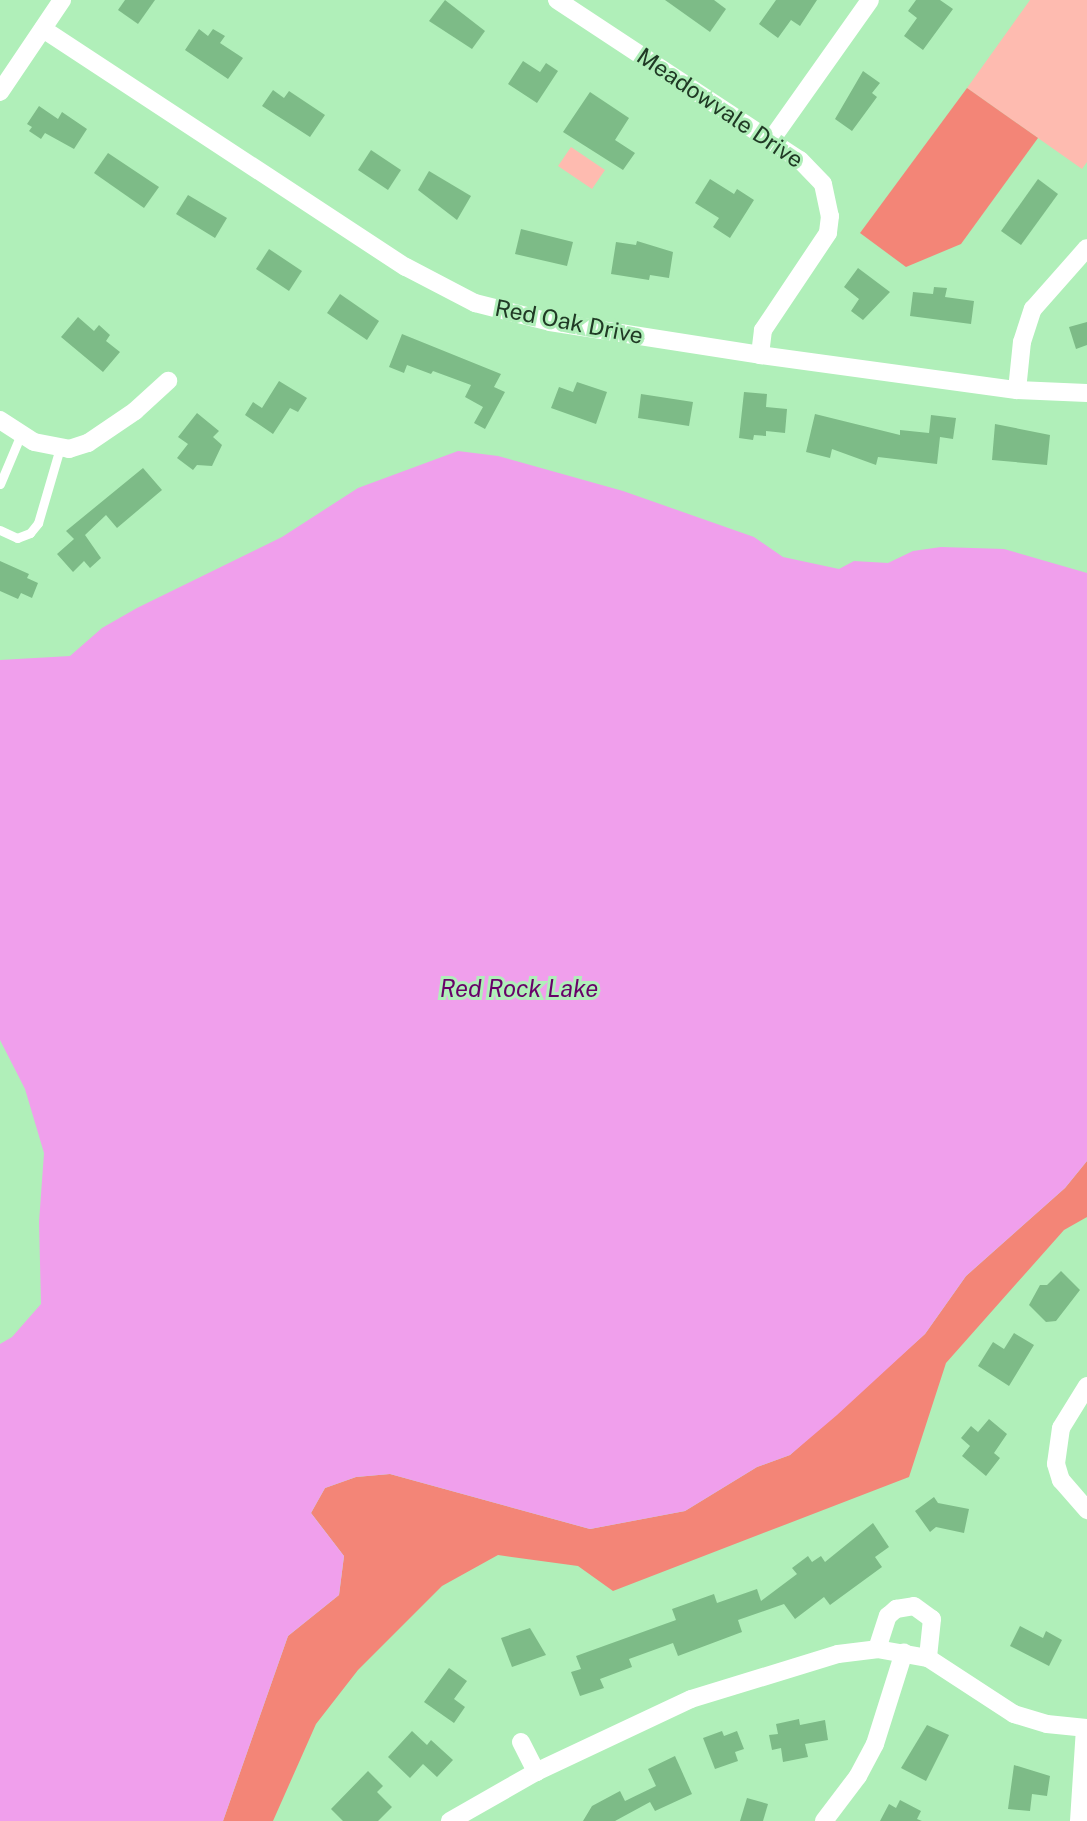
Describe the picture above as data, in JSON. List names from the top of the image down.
{
  "streets": {
    "street": ["Meadowvale Drive", "Red Oak Drive"]
  },
  "crossings": [
    ["Meadowvale Drive", "Red Oak Drive"]
  ],
  "water": ["Red Rock Lake"]
}
